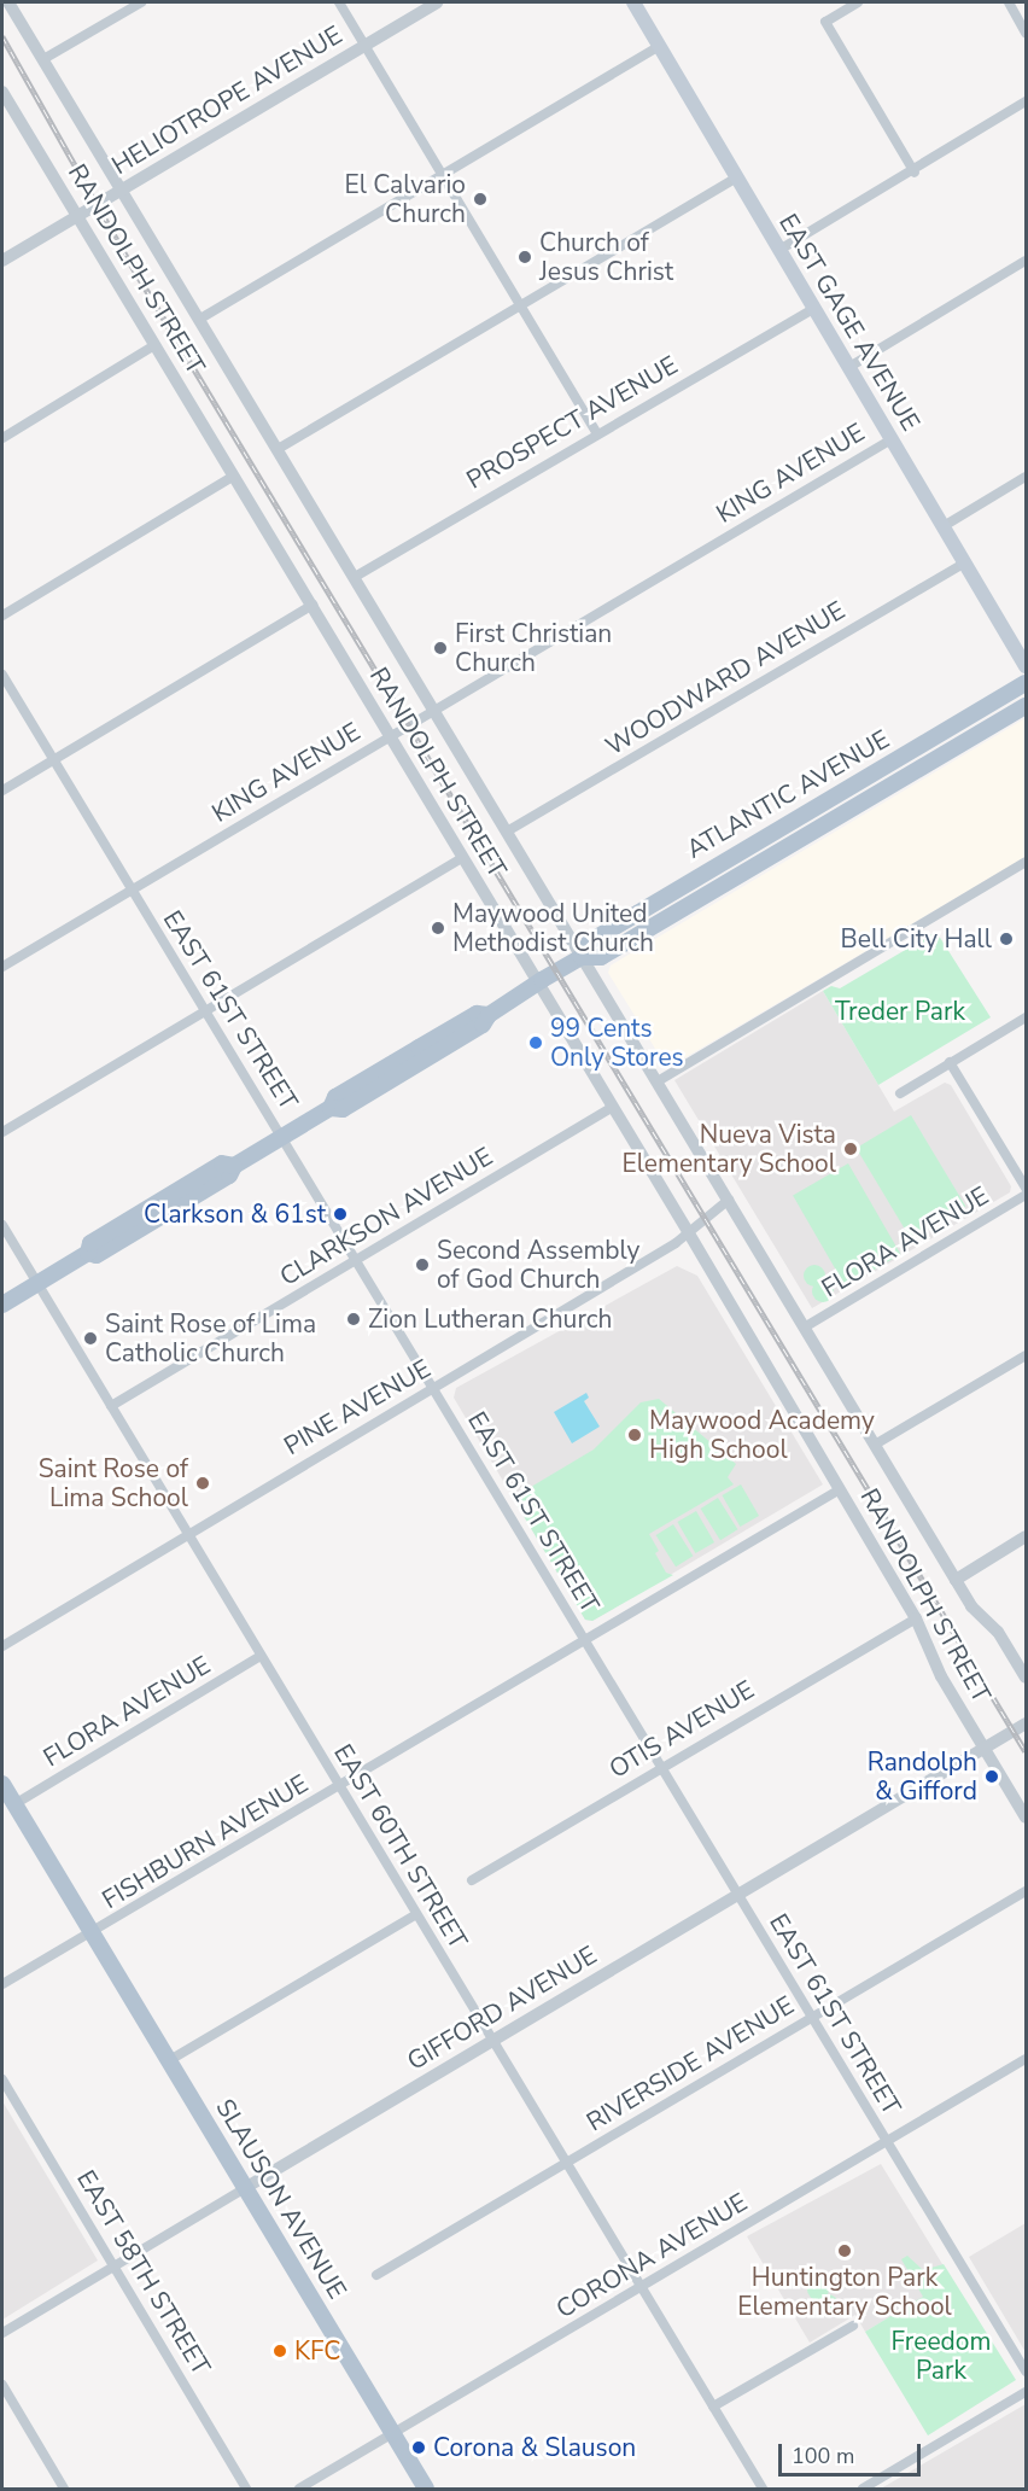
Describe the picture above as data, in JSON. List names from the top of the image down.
{
  "streets": {
    "main road": ["EAST GAGE AVENUE", "ATLANTIC AVENUE", "SLAUSON AVENUE"],
    "street": [
      "HELIOTROPE AVENUE",
      "RANDOLPH STREET",
      "PROSPECT AVENUE",
      "KING AVENUE",
      "WOODWARD AVENUE",
      "EAST 61ST STREET",
      "CLARKSON AVENUE",
      "FLORA AVENUE",
      "PINE AVENUE",
      "OTIS AVENUE",
      "FISHBURN AVENUE",
      "EAST 60TH STREET",
      "GIFFORD AVENUE",
      "RIVERSIDE AVENUE",
      "CORONA AVENUE",
      "EAST 58TH STREET"
    ]
  },
  "crossings": [
    ["HELIOTROPE AVENUE", "RANDOLPH STREET"],
    ["RANDOLPH STREET", "PROSPECT AVENUE"],
    ["RANDOLPH STREET", "KING AVENUE"],
    ["RANDOLPH STREET", "WOODWARD AVENUE"],
    ["RANDOLPH STREET", "ATLANTIC AVENUE"],
    ["RANDOLPH STREET", "CLARKSON AVENUE"],
    ["RANDOLPH STREET", "FLORA AVENUE"],
    ["RANDOLPH STREET", "PINE AVENUE"],
    ["RANDOLPH STREET", "OTIS AVENUE"],
    ["RANDOLPH STREET", "FISHBURN AVENUE"],
    ["RANDOLPH STREET", "GIFFORD AVENUE"],
    ["EAST GAGE AVENUE", "PROSPECT AVENUE"],
    ["EAST GAGE AVENUE", "KING AVENUE"],
    ["EAST GAGE AVENUE", "WOODWARD AVENUE"],
    ["KING AVENUE", "EAST 61ST STREET"],
    ["ATLANTIC AVENUE", "EAST 61ST STREET"],
    ["ATLANTIC AVENUE", "EAST 60TH STREET"],
    ["EAST 61ST STREET", "CLARKSON AVENUE"],
    ["EAST 61ST STREET", "PINE AVENUE"],
    ["EAST 61ST STREET", "OTIS AVENUE"],
    ["EAST 61ST STREET", "FISHBURN AVENUE"],
    ["EAST 61ST STREET", "GIFFORD AVENUE"],
    ["EAST 61ST STREET", "RIVERSIDE AVENUE"],
    ["EAST 61ST STREET", "CORONA AVENUE"],
    ["CLARKSON AVENUE", "EAST 60TH STREET"],
    ["FLORA AVENUE", "EAST 60TH STREET"],
    ["FLORA AVENUE", "SLAUSON AVENUE"],
    ["PINE AVENUE", "EAST 60TH STREET"],
    ["FISHBURN AVENUE", "EAST 60TH STREET"],
    ["FISHBURN AVENUE", "SLAUSON AVENUE"],
    ["EAST 60TH STREET", "GIFFORD AVENUE"],
    ["EAST 60TH STREET", "RIVERSIDE AVENUE"],
    ["EAST 60TH STREET", "CORONA AVENUE"],
    ["GIFFORD AVENUE", "SLAUSON AVENUE"],
    ["GIFFORD AVENUE", "EAST 58TH STREET"],
    ["SLAUSON AVENUE", "CORONA AVENUE"]
  ],
  "parks": ["Treder Park", "Freedom Park"],
  "places": [
    "El Calvario Church",
    "Church of Jesus Christ",
    "First Christian Church",
    "Maywood United Methodist Church",
    "Bell City Hall",
    "99 Cents Only Stores",
    "Nueva Vista Elementary School",
    "Clarkson & 61st",
    "Second Assembly of God Church",
    "Zion Lutheran Church",
    "Saint Rose of Lima Catholic Church",
    "Maywood Academy High School",
    "Saint Rose of Lima School",
    "Randolph & Gifford",
    "Huntington Park Elementary School",
    "KFC",
    "Corona & Slauson"
  ],
  "scale_bar": "100 m"
}
